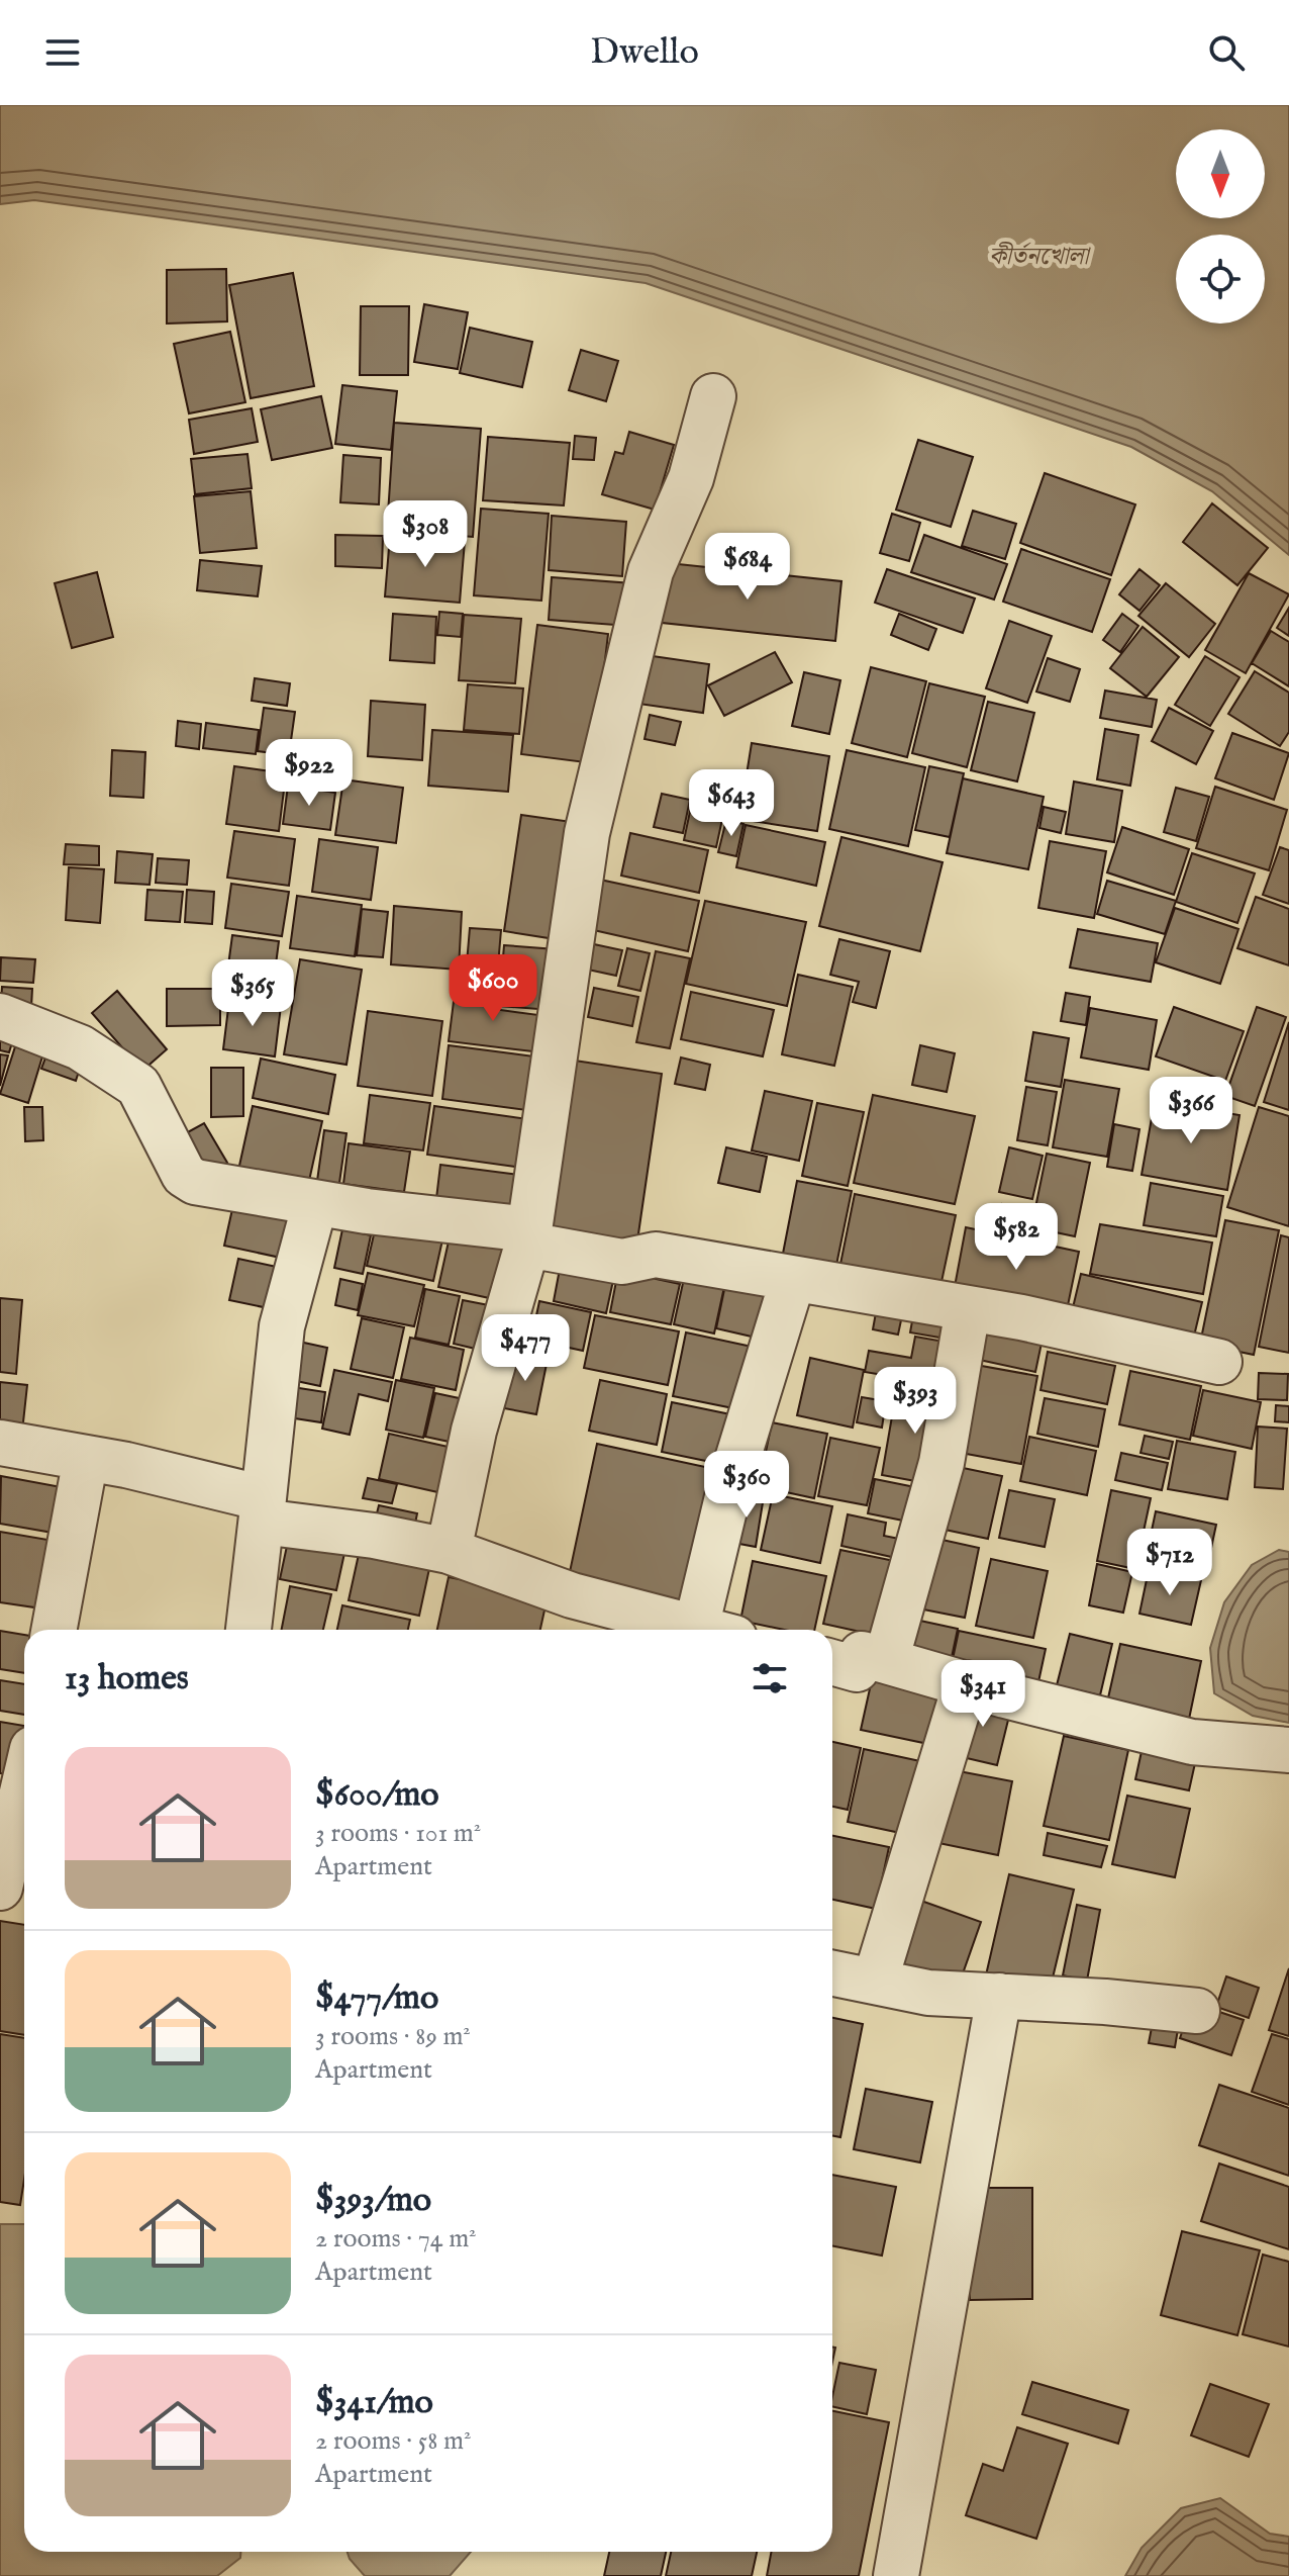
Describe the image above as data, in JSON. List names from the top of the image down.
{
  "water": ["কীর্তনখোলা"],
  "north": "bottom",
  "page": {
    "header": "Dwello",
    "price": [
      "$308",
      "$684",
      "$922",
      "$643",
      "$600",
      "$365",
      "$366",
      "$582",
      "$477",
      "$393",
      "$360",
      "$712",
      "$341"
    ],
    "heading": "13 homes",
    "list": [
      {
        "name": "$600/mo",
        "note": "3 rooms · 101 m² · Apartment"
      },
      {
        "name": "$477/mo",
        "note": "3 rooms · 89 m² · Apartment"
      },
      {
        "name": "$393/mo",
        "note": "2 rooms · 74 m² · Apartment"
      },
      {
        "name": "$341/mo",
        "note": "2 rooms · 58 m² · Apartment"
      }
    ]
  }
}
